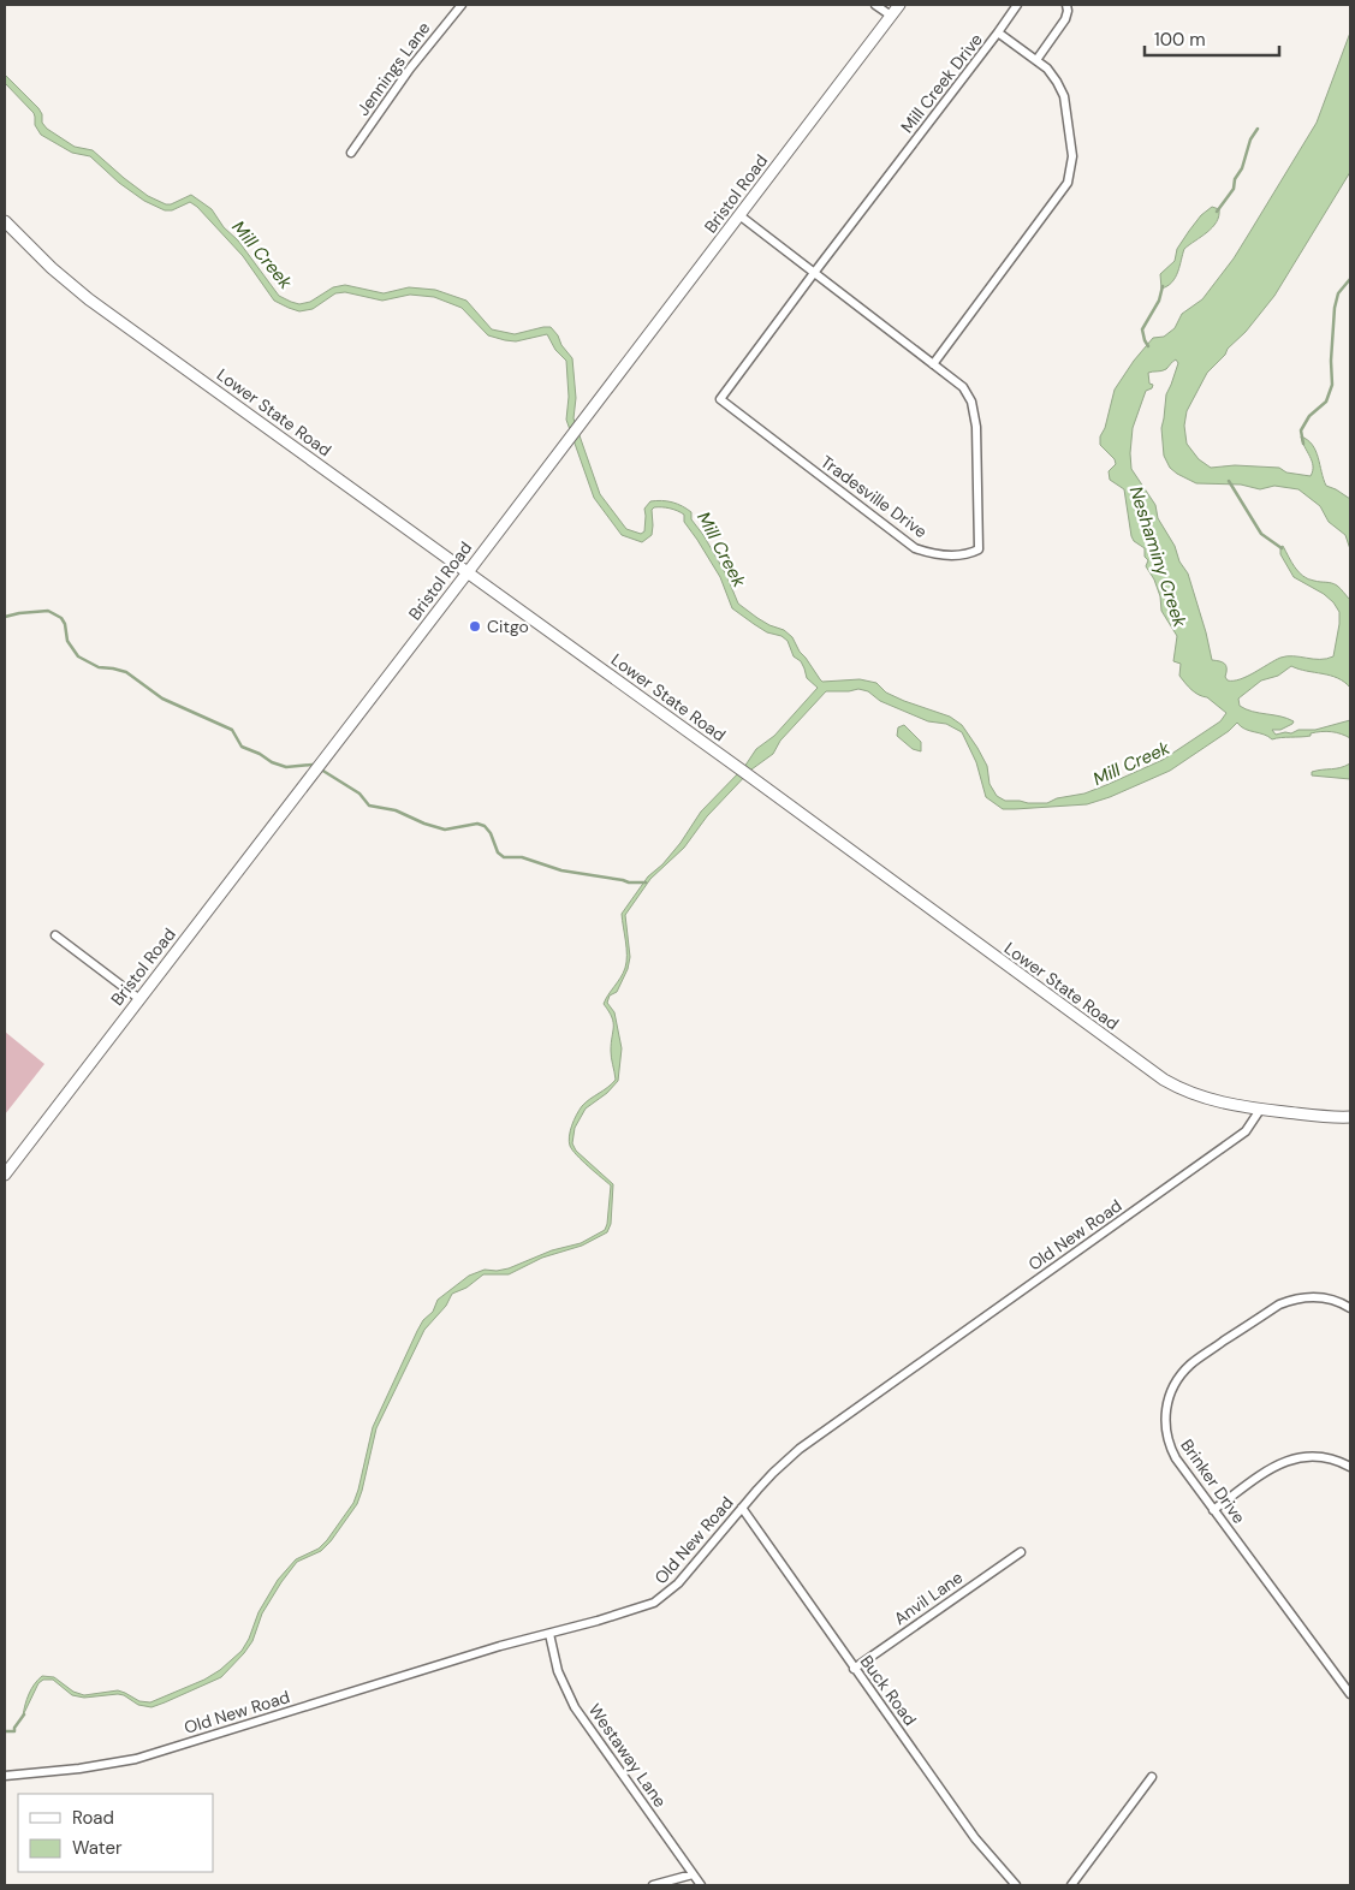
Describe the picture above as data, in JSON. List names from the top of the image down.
{
  "streets": {
    "main road": ["Bristol Road", "Lower State Road"],
    "street": [
      "Jennings Lane",
      "Mill Creek Drive",
      "Tradesville Drive",
      "Old New Road",
      "Brinker Drive",
      "Anvil Lane",
      "Buck Road",
      "Westaway Lane"
    ]
  },
  "crossings": [
    ["Mill Creek Drive", "Tradesville Drive"],
    ["Bristol Road", "Lower State Road"],
    ["Bristol Road", "Tradesville Drive"],
    ["Lower State Road", "Old New Road"],
    ["Old New Road", "Buck Road"],
    ["Old New Road", "Westaway Lane"],
    ["Anvil Lane", "Buck Road"]
  ],
  "water": ["Mill Creek", "Neshaminy Creek"],
  "places": ["Citgo"],
  "legend": ["Road", "Water"],
  "scale_bar": "100 m"
}
